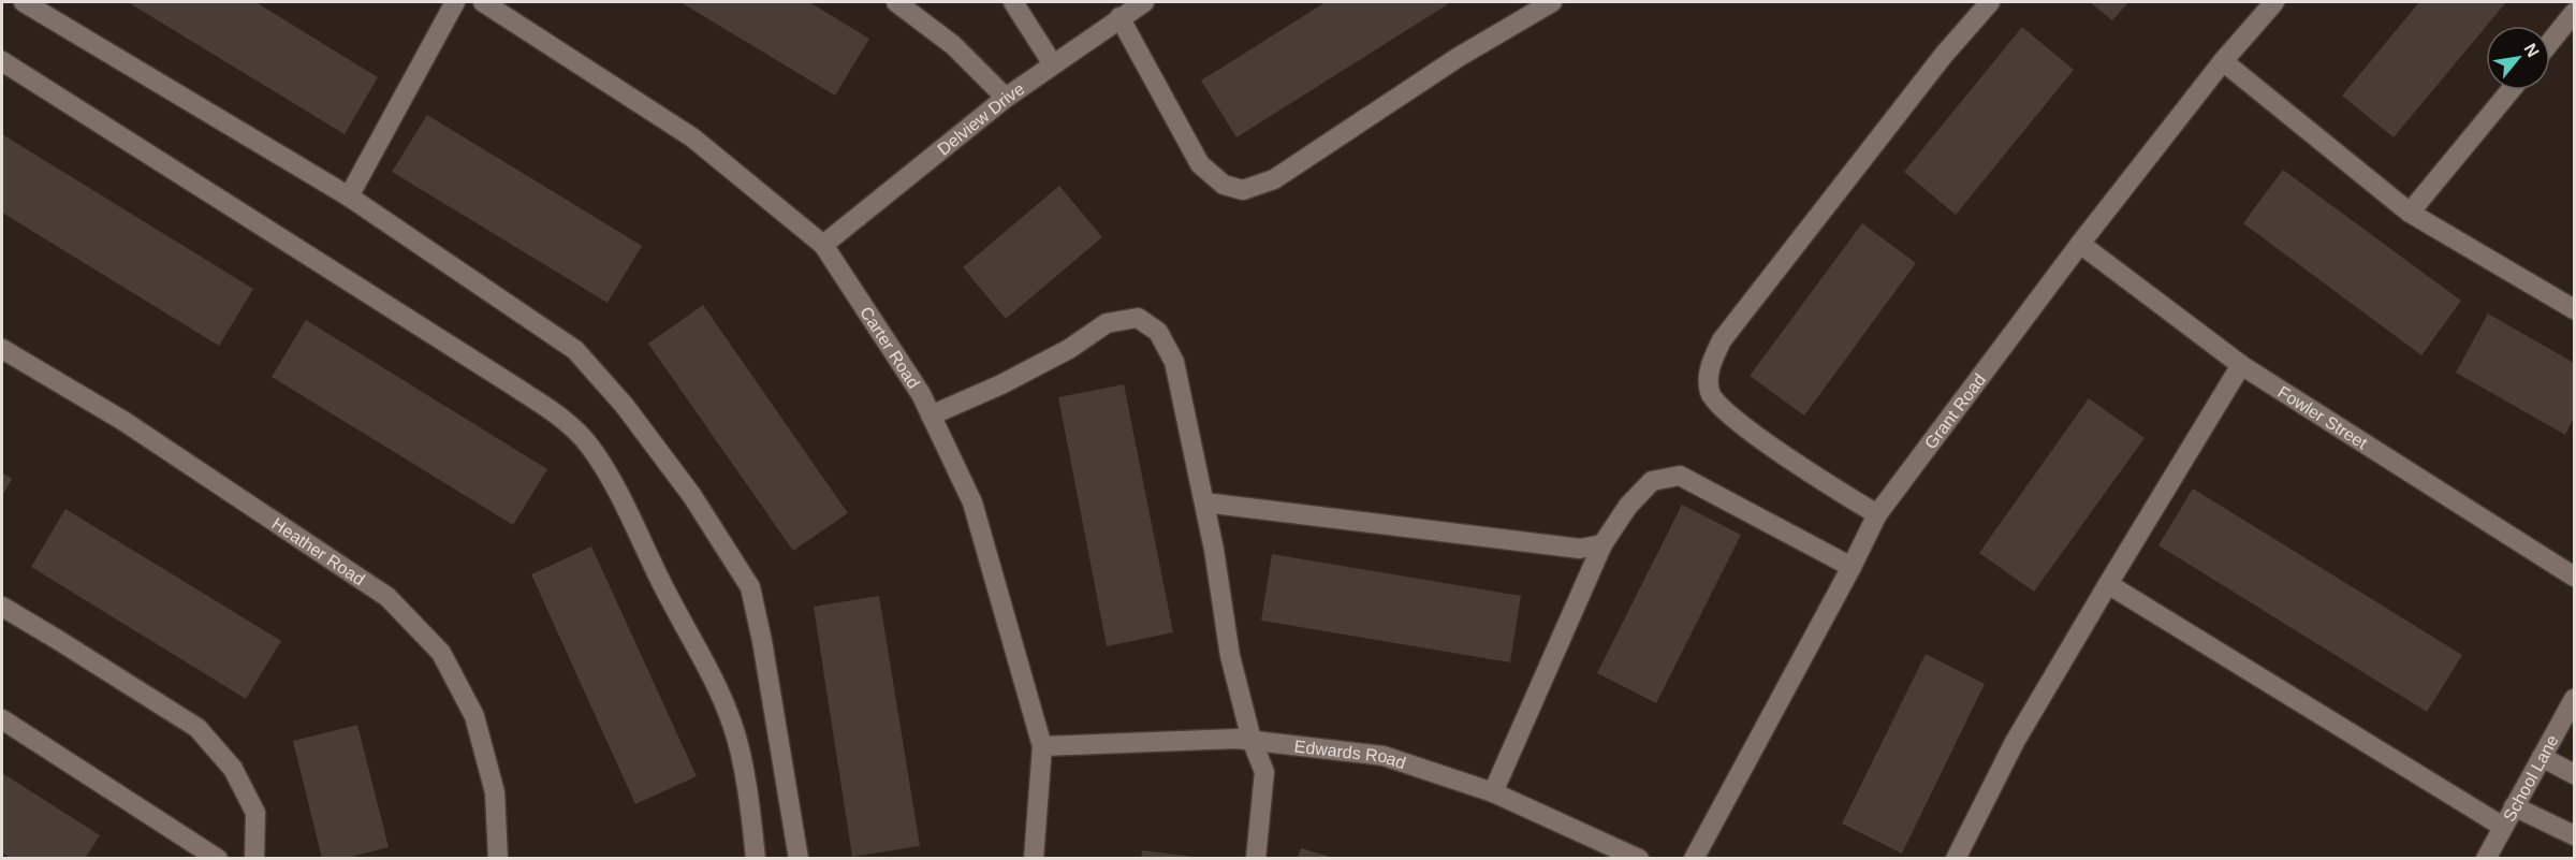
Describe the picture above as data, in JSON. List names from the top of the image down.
{
  "streets": {
    "street": [
      "Delview Drive",
      "Carter Road",
      "Grant Road",
      "Fowler Street",
      "Heather Road",
      "Edwards Road",
      "School Lane"
    ]
  },
  "crossings": [
    ["Delview Drive", "Carter Road"],
    ["Carter Road", "Edwards Road"],
    ["Grant Road", "Fowler Street"]
  ],
  "north": "top right"
}
